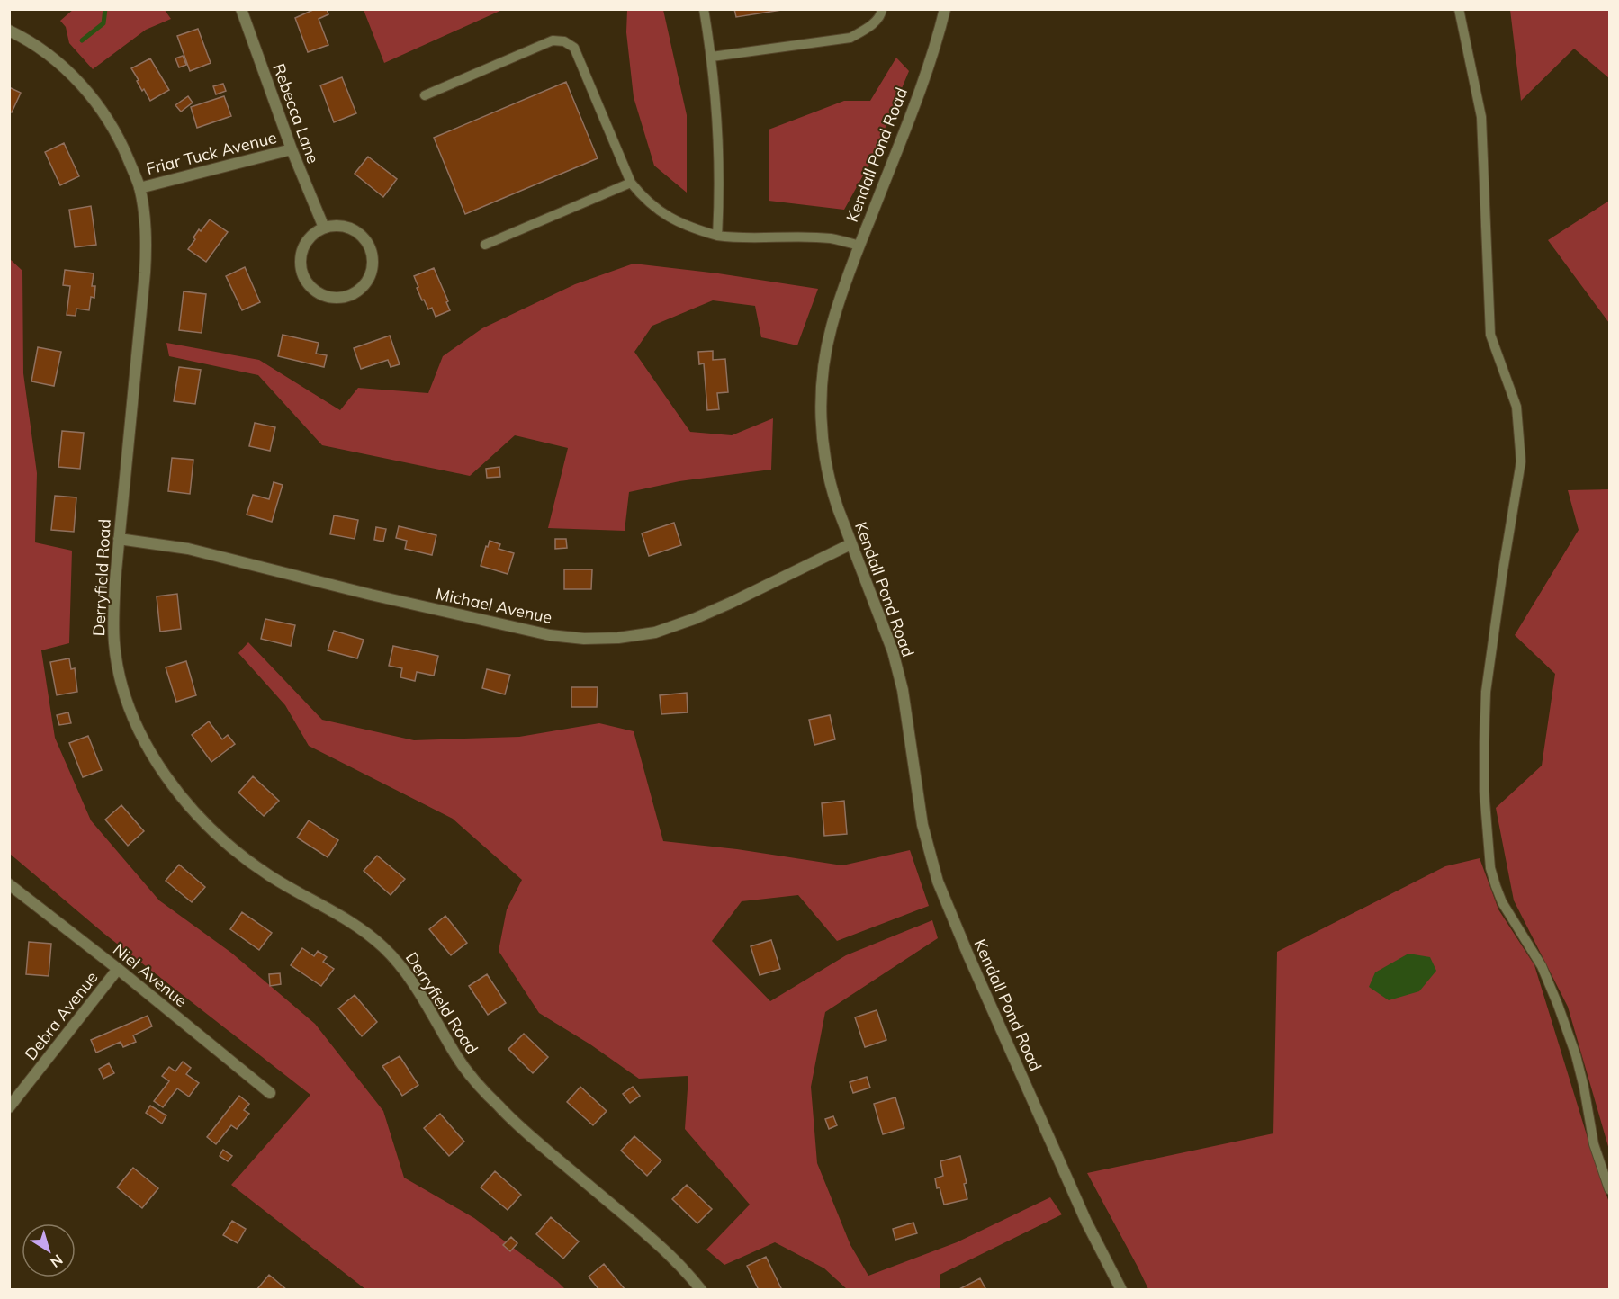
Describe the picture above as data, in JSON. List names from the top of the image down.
{
  "streets": {
    "street": [
      "Rebecca Lane",
      "Friar Tuck Avenue",
      "Kendall Pond Road",
      "Derryfield Road",
      "Michael Avenue",
      "Niel Avenue",
      "Debra Avenue"
    ]
  },
  "crossings": [
    ["Rebecca Lane", "Friar Tuck Avenue"],
    ["Friar Tuck Avenue", "Derryfield Road"],
    ["Kendall Pond Road", "Michael Avenue"],
    ["Derryfield Road", "Michael Avenue"],
    ["Niel Avenue", "Debra Avenue"]
  ],
  "north": "bottom right"
}
